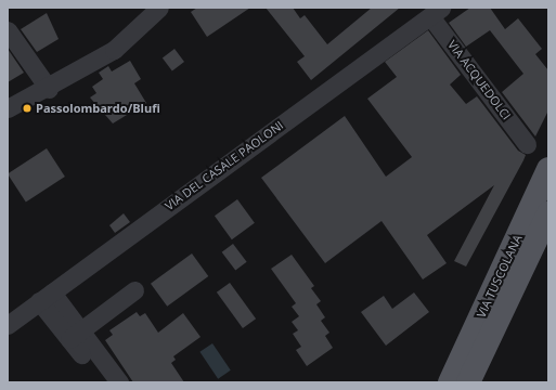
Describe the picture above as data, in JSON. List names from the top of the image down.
{
  "streets": {
    "main road": ["VIA TUSCOLANA"],
    "street": ["VIA ACQUEDOLCI", "VIA DEL CASALE PAOLONI"]
  },
  "crossings": [
    ["VIA ACQUEDOLCI", "VIA DEL CASALE PAOLONI"]
  ],
  "places": ["Passolombardo/Blufi"]
}
